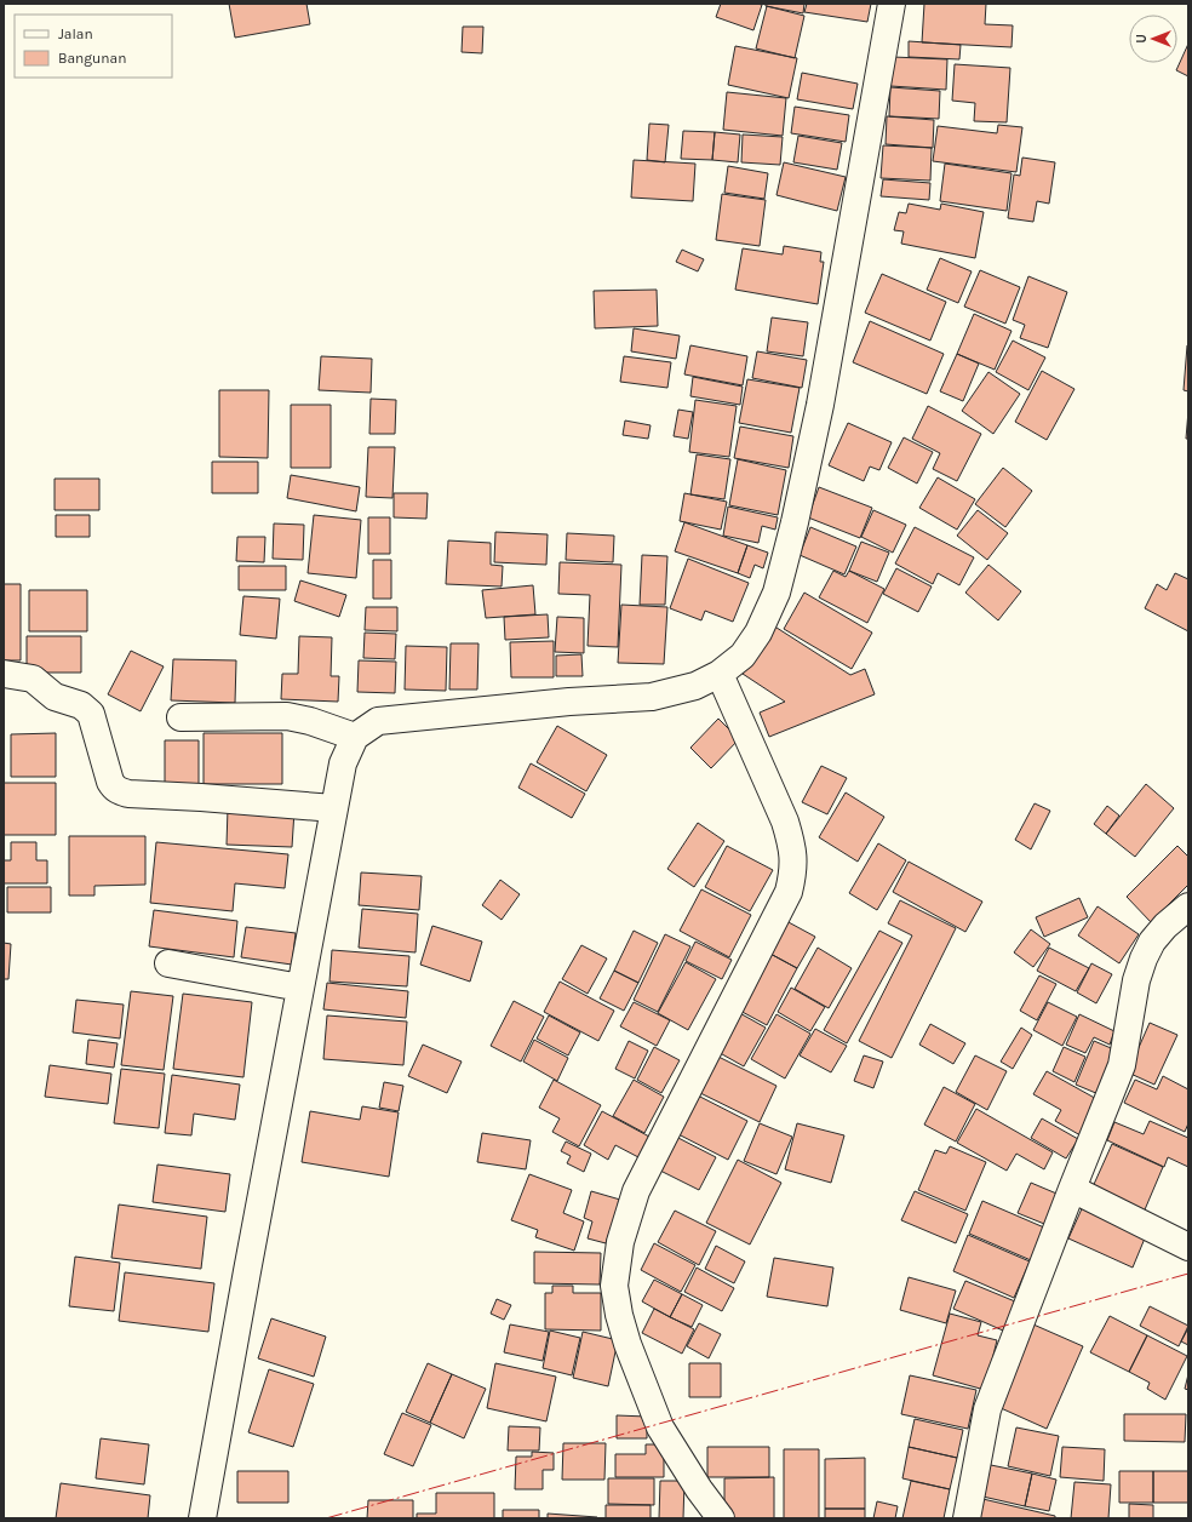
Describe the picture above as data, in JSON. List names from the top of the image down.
{
  "legend": ["Jalan", "Bangunan"],
  "north": "left"
}
